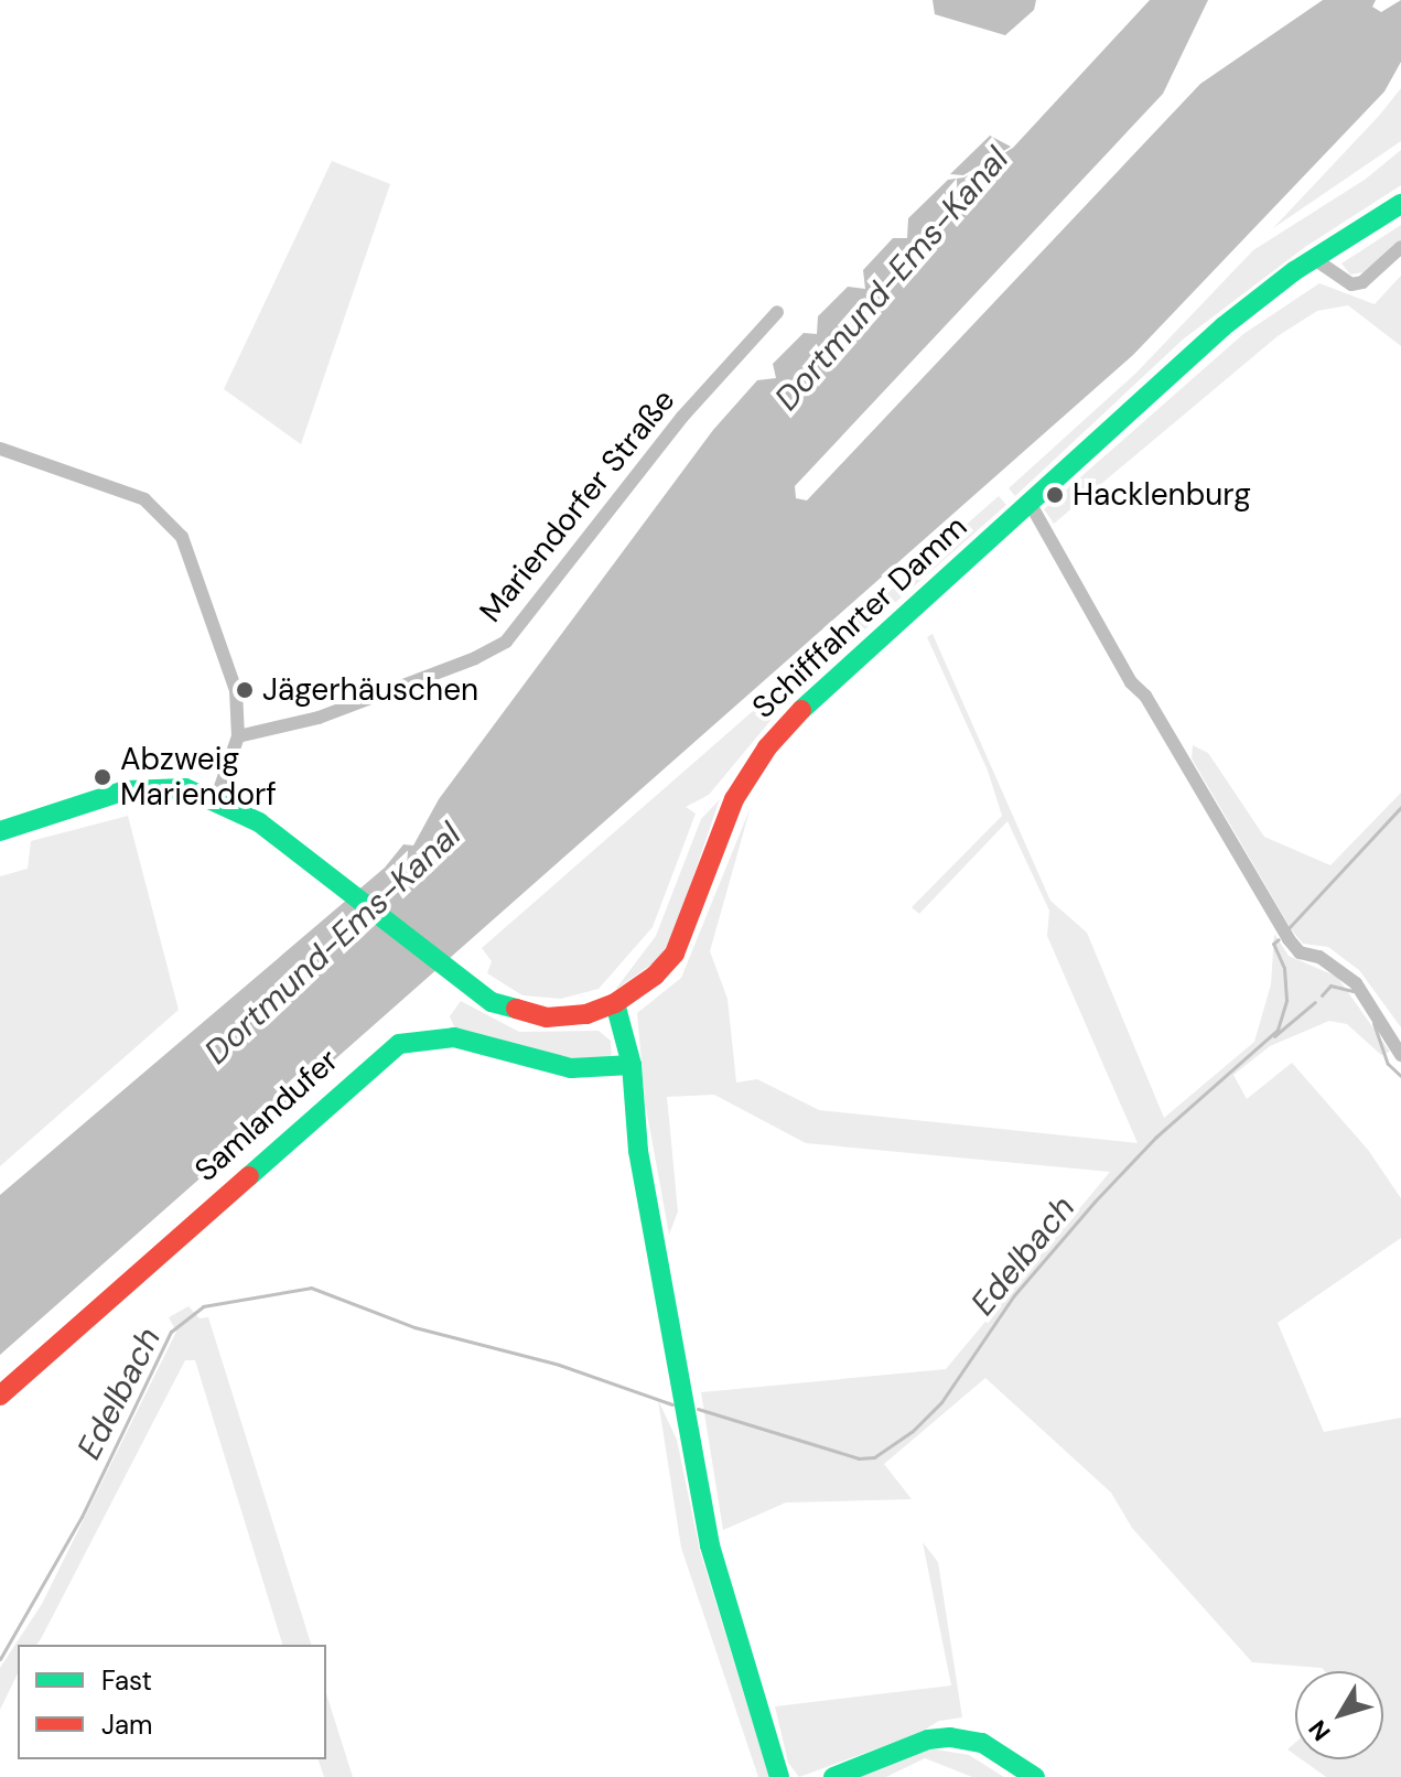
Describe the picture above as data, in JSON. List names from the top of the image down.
{
  "streets": {
    "main road": ["Schifffahrter Damm", "Samlandufer"],
    "street": ["Mariendorfer Straße"]
  },
  "water": ["Dortmund-Ems-Kanal", "Edelbach"],
  "places": ["Hacklenburg", "Jägerhäuschen", "Abzweig Mariendorf"],
  "legend": ["Fast", "Jam"],
  "north": "bottom left"
}
